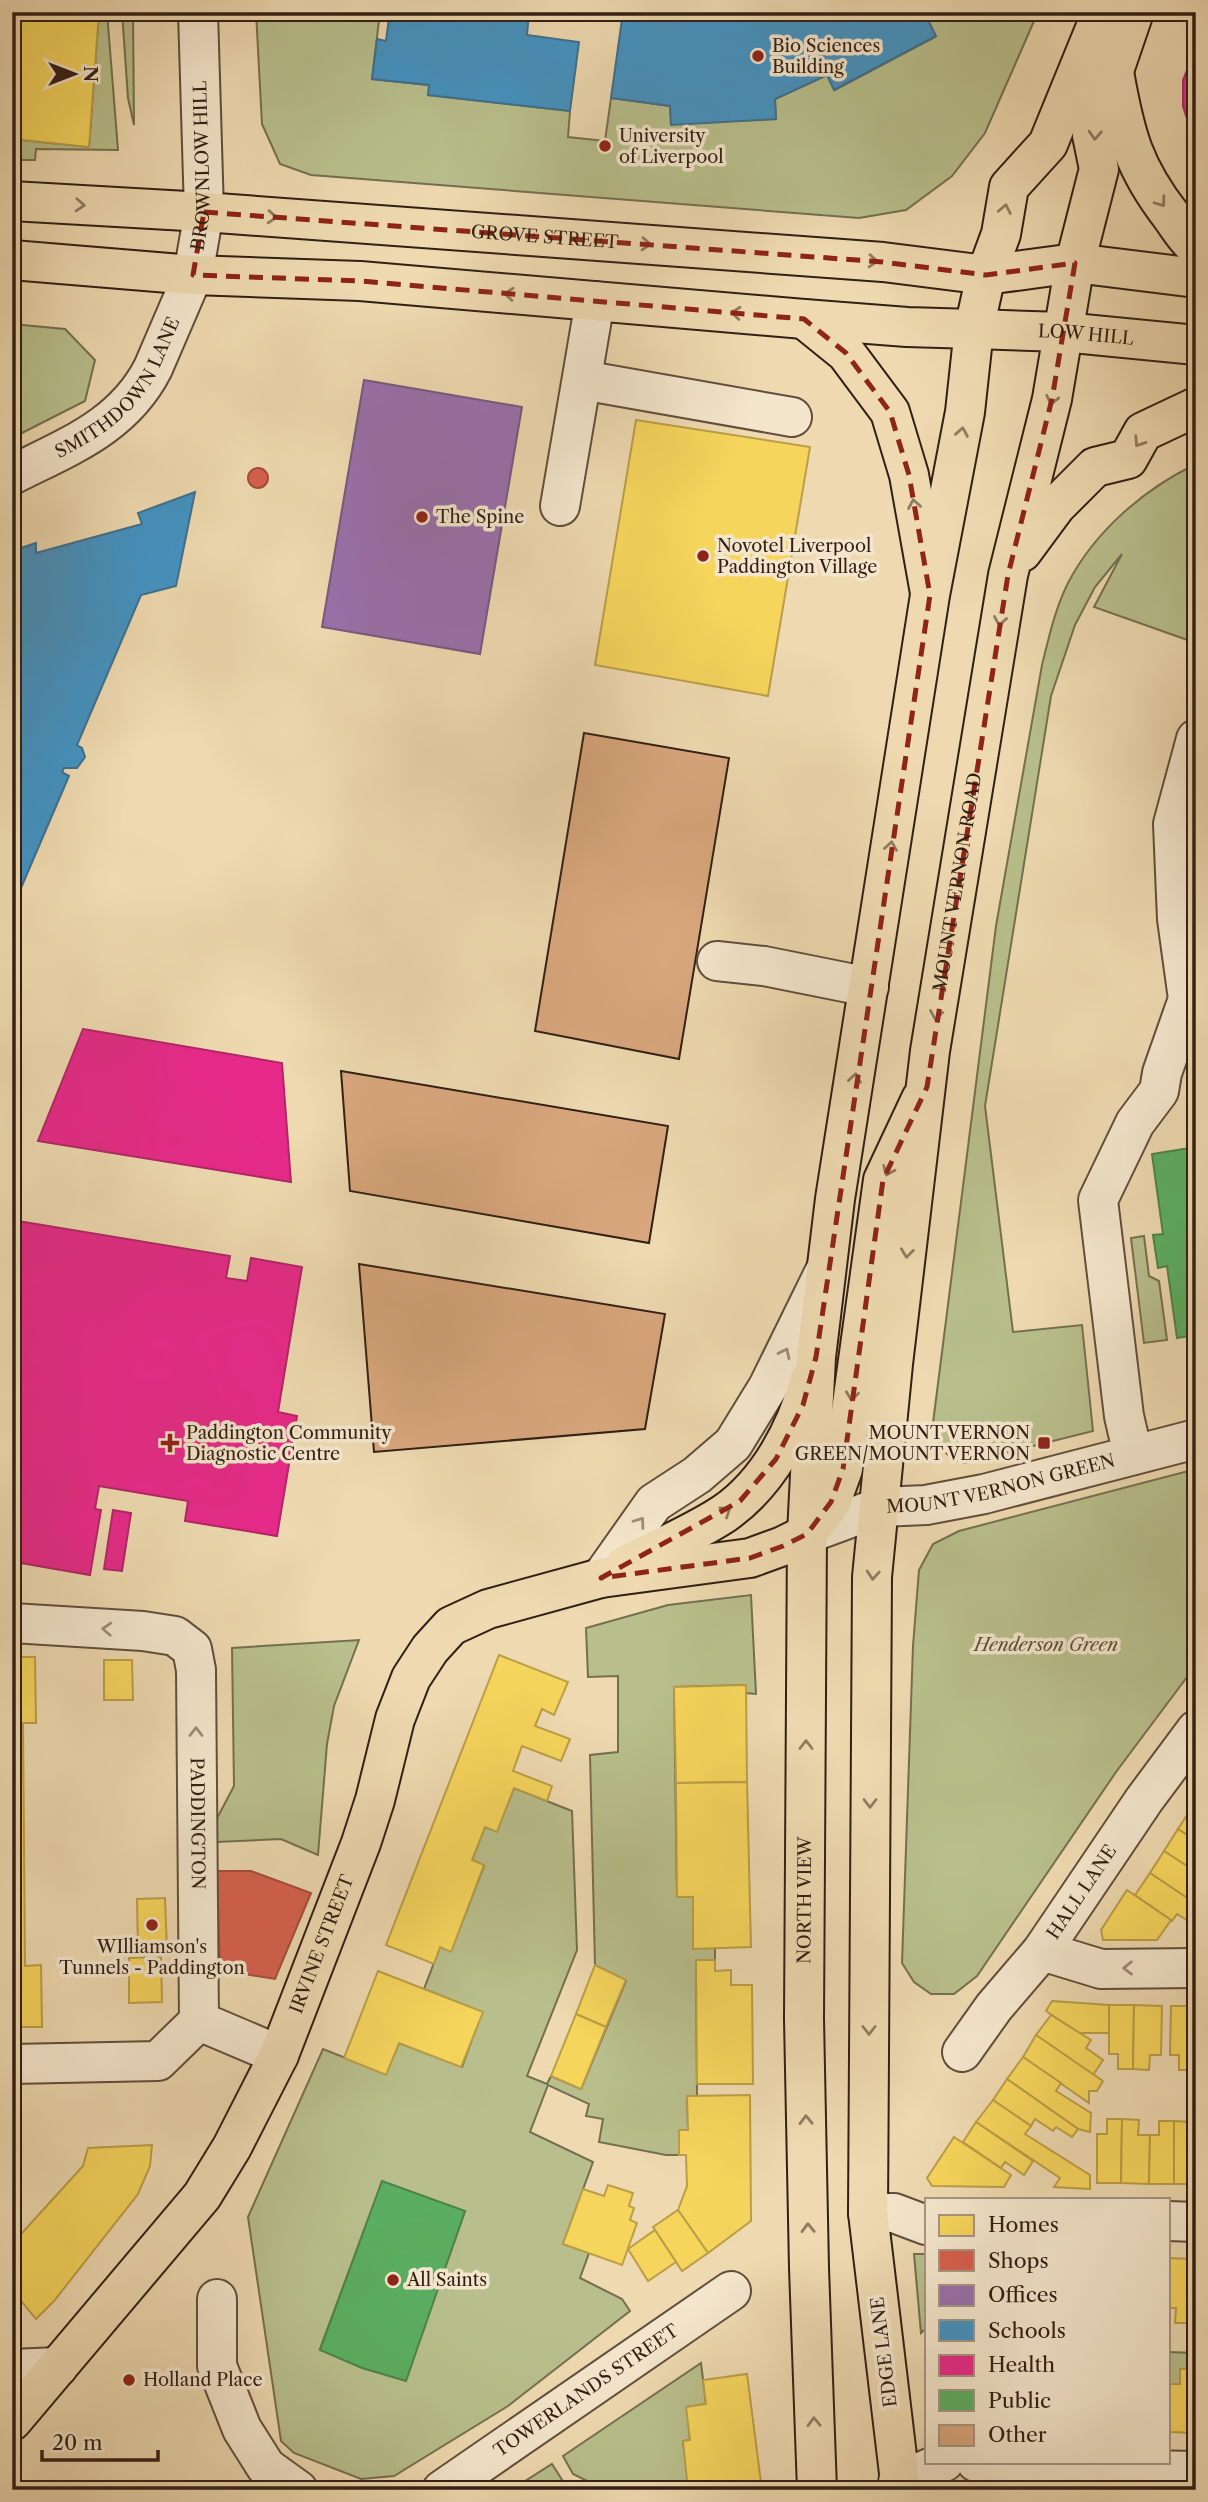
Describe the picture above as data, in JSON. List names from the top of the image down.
{
  "streets": {
    "main road": [
      "GROVE STREET",
      "LOW HILL",
      "MOUNT VERNON ROAD",
      "NORTH VIEW",
      "IRVINE STREET",
      "EDGE LANE"
    ],
    "street": [
      "BROWNLOW HILL",
      "SMITHDOWN LANE",
      "MOUNT VERNON GREEN",
      "PADDINGTON",
      "HALL LANE",
      "TOWERLANDS STREET"
    ]
  },
  "crossings": [
    ["BROWNLOW HILL", "GROVE STREET"],
    ["BROWNLOW HILL", "SMITHDOWN LANE"],
    ["GROVE STREET", "MOUNT VERNON ROAD"],
    ["LOW HILL", "MOUNT VERNON ROAD"],
    ["MOUNT VERNON ROAD", "MOUNT VERNON GREEN"],
    ["MOUNT VERNON GREEN", "NORTH VIEW"]
  ],
  "parks": ["Henderson Green"],
  "places": {
    "other": [
      "Bio Sciences Building",
      "University of Liverpool",
      "The Spine",
      "Novotel Liverpool Paddington Village",
      "WIlliamson's Tunnels - Paddington",
      "All Saints",
      "Holland Place"
    ],
    "health": ["Paddington Community Diagnostic Centre"],
    "transit": ["MOUNT VERNON GREEN/MOUNT VERNON"]
  },
  "legend": [
    "Homes",
    "Shops",
    "Offices",
    "Schools",
    "Health",
    "Public",
    "Other"
  ],
  "scale_bar": "20 m",
  "north": "right"
}
